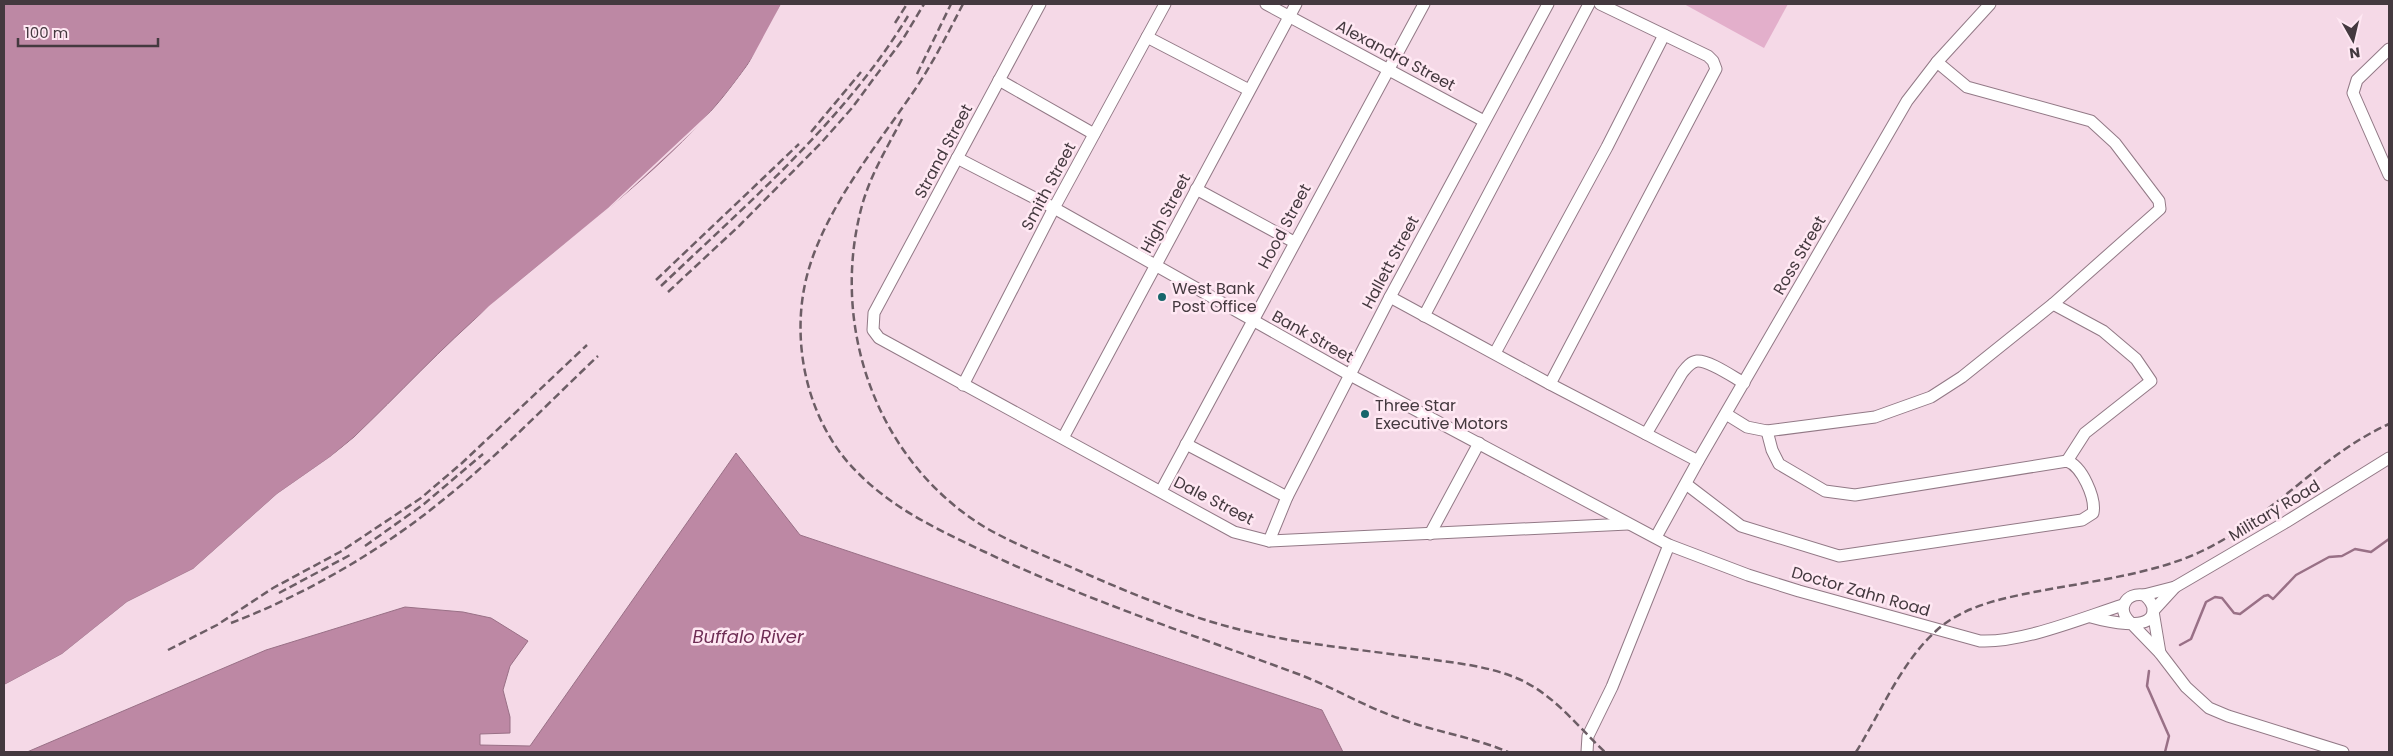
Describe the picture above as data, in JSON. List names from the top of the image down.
{
  "streets": {
    "street": [
      "Alexandra Street",
      "Strand Street",
      "Smith Street",
      "High Street",
      "Hood Street",
      "Ross Street",
      "Hallett Street",
      "Bank Street",
      "Dale Street",
      "Military Road",
      "Doctor Zahn Road"
    ]
  },
  "crossings": [
    ["Alexandra Street", "High Street"],
    ["Alexandra Street", "Hood Street"],
    ["Alexandra Street", "Hallett Street"],
    ["Strand Street", "Bank Street"],
    ["Strand Street", "Dale Street"],
    ["Smith Street", "Bank Street"],
    ["Smith Street", "Dale Street"],
    ["High Street", "Bank Street"],
    ["High Street", "Dale Street"],
    ["Hood Street", "Bank Street"],
    ["Hood Street", "Dale Street"],
    ["Ross Street", "Doctor Zahn Road"],
    ["Hallett Street", "Bank Street"],
    ["Hallett Street", "Dale Street"],
    ["Bank Street", "Dale Street"],
    ["Bank Street", "Doctor Zahn Road"],
    ["Dale Street", "Doctor Zahn Road"],
    ["Military Road", "Doctor Zahn Road"]
  ],
  "water": ["Buffalo River"],
  "places": ["West Bank Post Office", "Three Star Executive Motors"],
  "scale_bar": "100 m",
  "north": "bottom"
}
